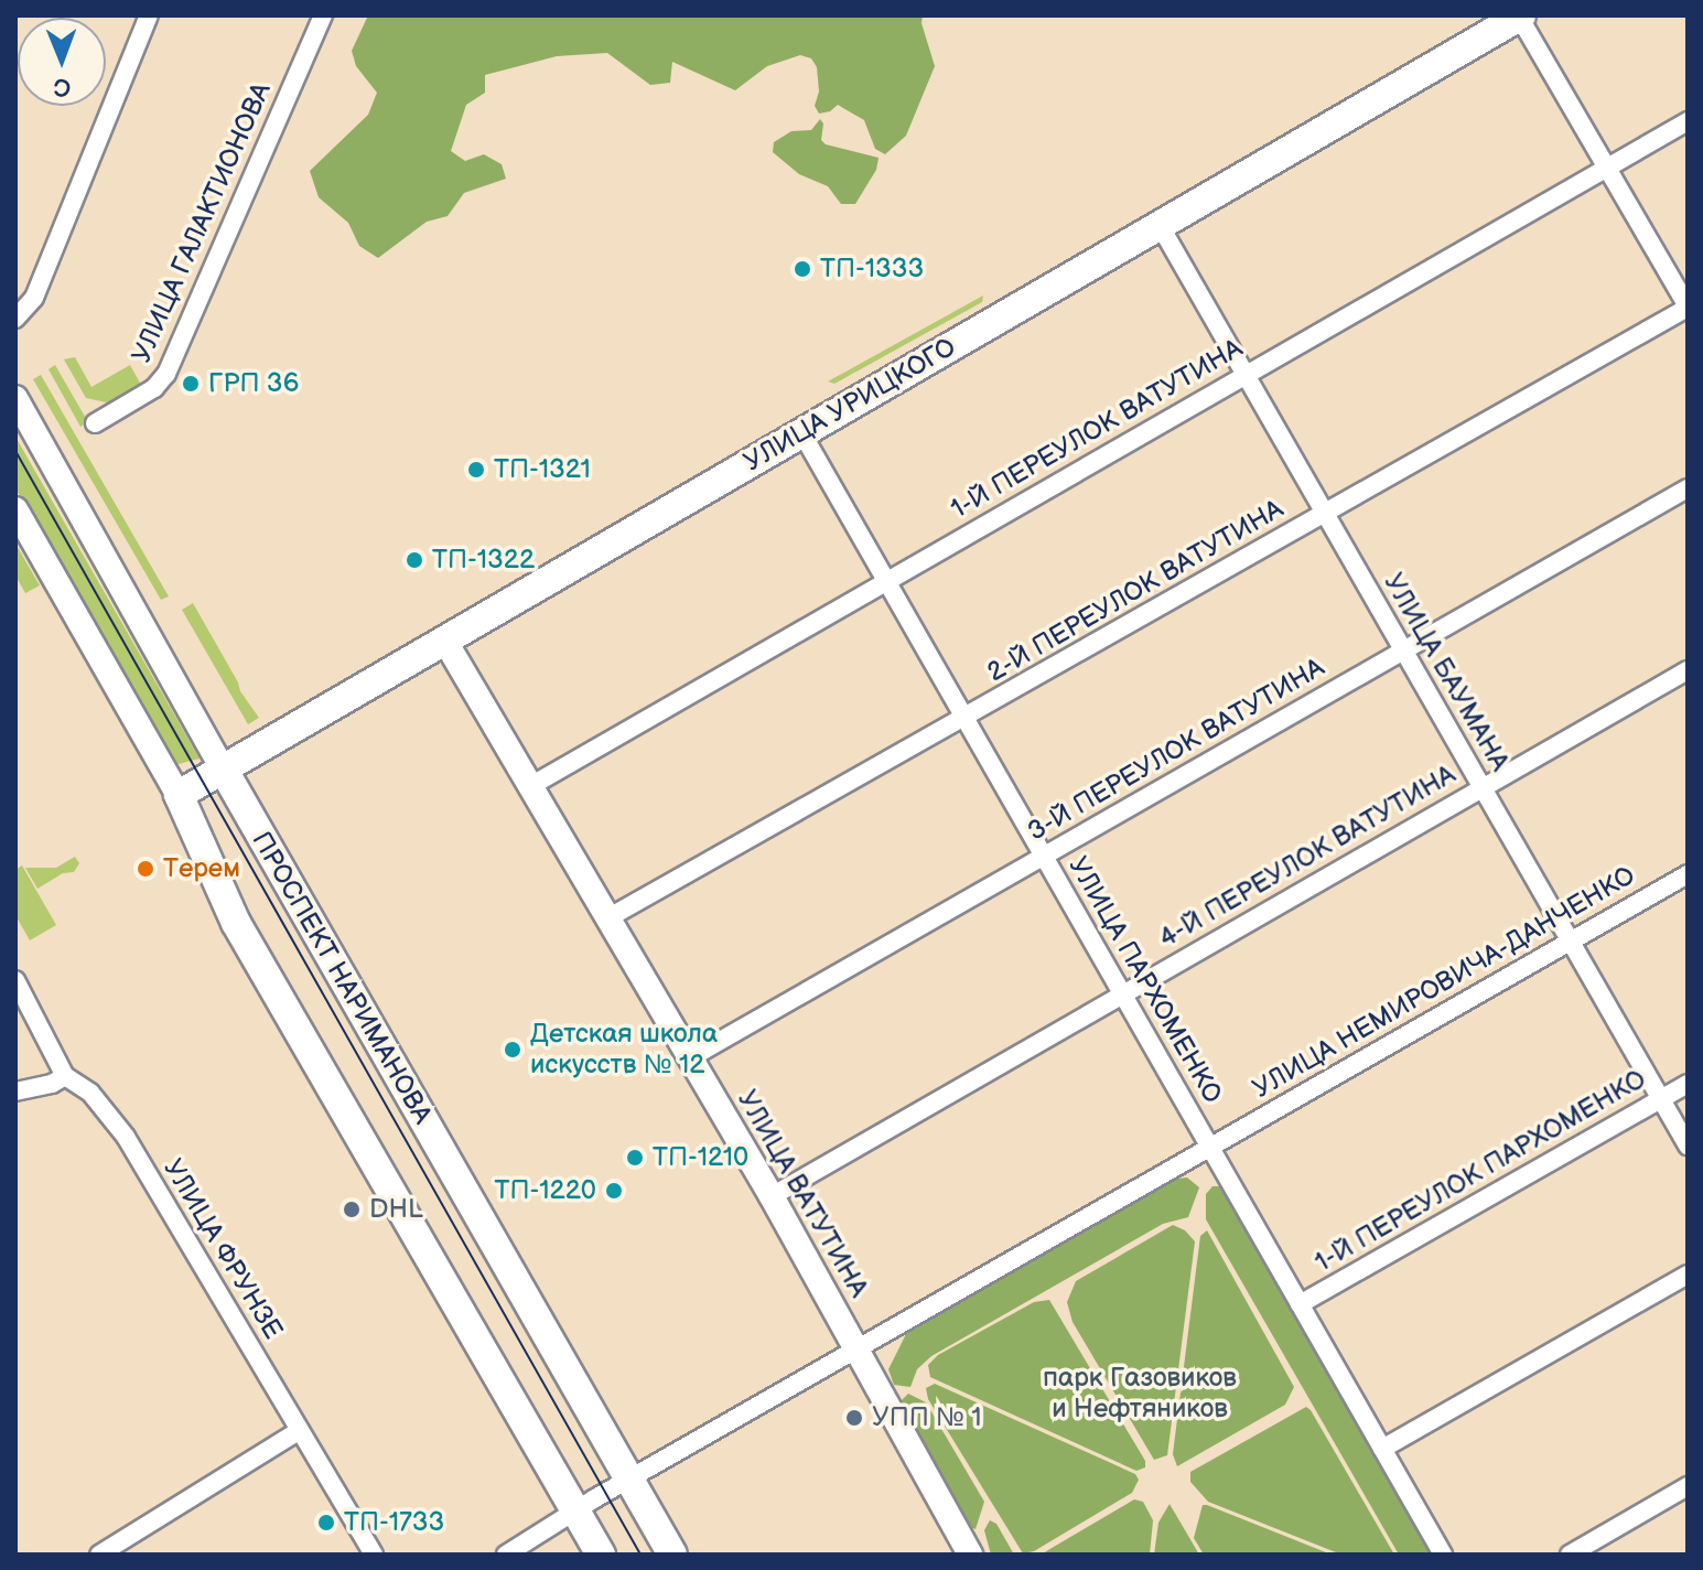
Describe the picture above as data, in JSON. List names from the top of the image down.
{
  "streets": {
    "main road": ["УЛИЦА УРИЦКОГО", "ПРОСПЕКТ НАРИМАНОВА"],
    "street": [
      "УЛИЦА ГАЛАКТИОНОВА",
      "1-Й ПЕРЕУЛОК ВАТУТИНА",
      "2-Й ПЕРЕУЛОК ВАТУТИНА",
      "УЛИЦА БАУМАНА",
      "3-Й ПЕРЕУЛОК ВАТУТИНА",
      "4-Й ПЕРЕУЛОК ВАТУТИНА",
      "УЛИЦА ПАРХОМЕНКО",
      "УЛИЦА НЕМИРОВИЧА-ДАНЧЕНКО",
      "1-Й ПЕРЕУЛОК ПАРХОМЕНКО",
      "УЛИЦА ВАТУТИНА",
      "УЛИЦА ФРУНЗЕ"
    ]
  },
  "crossings": [
    ["УЛИЦА УРИЦКОГО", "УЛИЦА БАУМАНА"],
    ["УЛИЦА УРИЦКОГО", "ПРОСПЕКТ НАРИМАНОВА"],
    ["УЛИЦА УРИЦКОГО", "УЛИЦА ПАРХОМЕНКО"],
    ["УЛИЦА УРИЦКОГО", "УЛИЦА ВАТУТИНА"],
    ["1-Й ПЕРЕУЛОК ВАТУТИНА", "УЛИЦА БАУМАНА"],
    ["1-Й ПЕРЕУЛОК ВАТУТИНА", "УЛИЦА ПАРХОМЕНКО"],
    ["1-Й ПЕРЕУЛОК ВАТУТИНА", "УЛИЦА ВАТУТИНА"],
    ["2-Й ПЕРЕУЛОК ВАТУТИНА", "УЛИЦА БАУМАНА"],
    ["2-Й ПЕРЕУЛОК ВАТУТИНА", "УЛИЦА ПАРХОМЕНКО"],
    ["2-Й ПЕРЕУЛОК ВАТУТИНА", "УЛИЦА ВАТУТИНА"],
    ["УЛИЦА БАУМАНА", "3-Й ПЕРЕУЛОК ВАТУТИНА"],
    ["УЛИЦА БАУМАНА", "4-Й ПЕРЕУЛОК ВАТУТИНА"],
    ["УЛИЦА БАУМАНА", "УЛИЦА НЕМИРОВИЧА-ДАНЧЕНКО"],
    ["УЛИЦА БАУМАНА", "1-Й ПЕРЕУЛОК ПАРХОМЕНКО"],
    ["3-Й ПЕРЕУЛОК ВАТУТИНА", "УЛИЦА ПАРХОМЕНКО"],
    ["3-Й ПЕРЕУЛОК ВАТУТИНА", "УЛИЦА ВАТУТИНА"],
    ["4-Й ПЕРЕУЛОК ВАТУТИНА", "УЛИЦА ПАРХОМЕНКО"],
    ["4-Й ПЕРЕУЛОК ВАТУТИНА", "УЛИЦА ВАТУТИНА"],
    ["ПРОСПЕКТ НАРИМАНОВА", "УЛИЦА НЕМИРОВИЧА-ДАНЧЕНКО"],
    ["УЛИЦА ПАРХОМЕНКО", "УЛИЦА НЕМИРОВИЧА-ДАНЧЕНКО"],
    ["УЛИЦА ПАРХОМЕНКО", "1-Й ПЕРЕУЛОК ПАРХОМЕНКО"],
    ["УЛИЦА НЕМИРОВИЧА-ДАНЧЕНКО", "УЛИЦА ВАТУТИНА"]
  ],
  "parks": ["парк Газовиков и Нефтяников"],
  "places": [
    "ТП-1333",
    "ГРП 36",
    "ТП-1321",
    "ТП-1322",
    "Терем",
    "Детская школа искусств № 12",
    "ТП-1210",
    "ТП-1220",
    "DHL",
    "УПП № 1",
    "ТП-1733"
  ],
  "north": "bottom"
}
